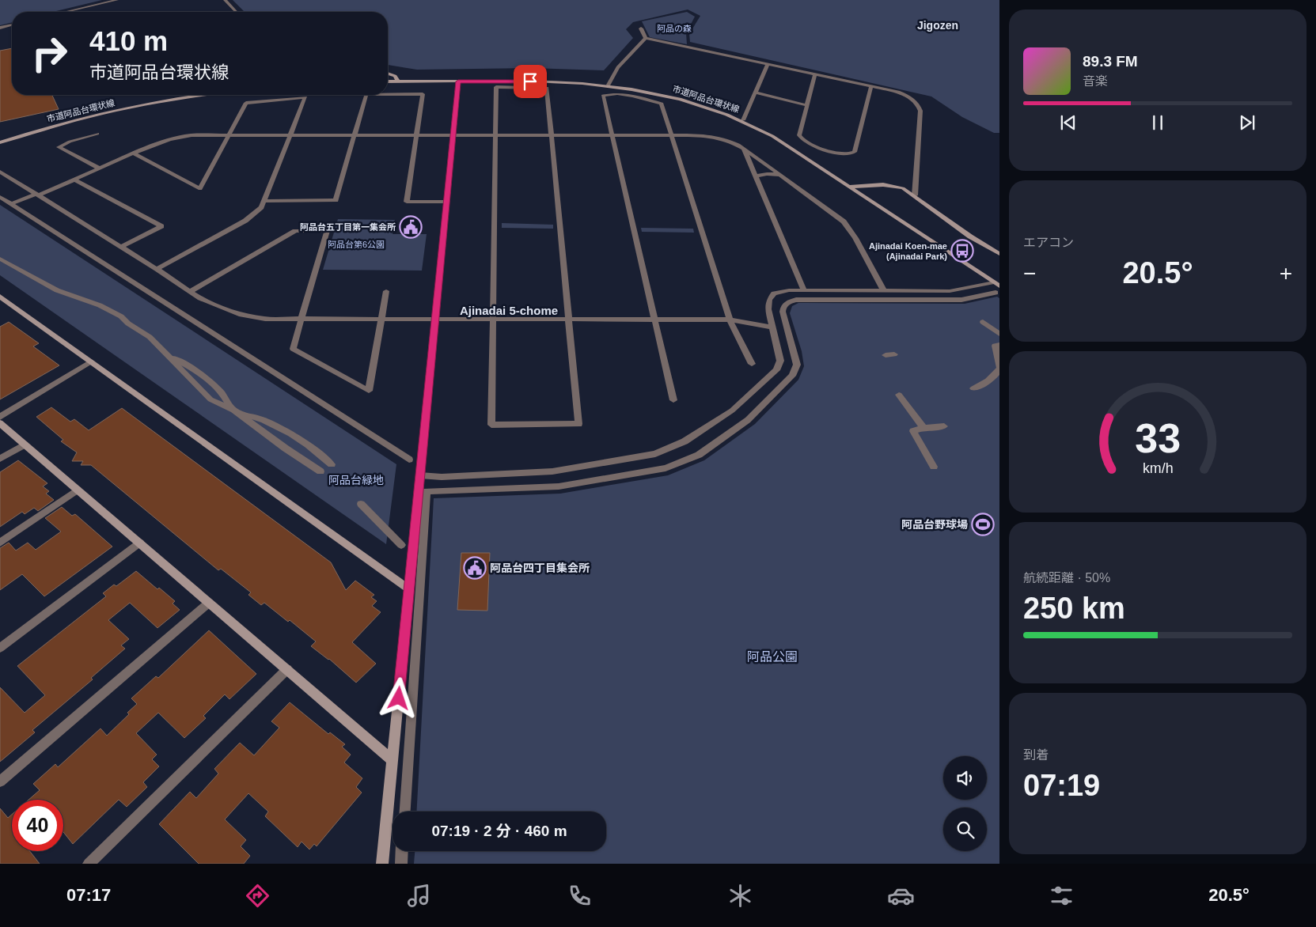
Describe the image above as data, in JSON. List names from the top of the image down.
{
  "streets": {
    "street": ["市道阿品台環状線"]
  },
  "districts": ["Jigozen", "Ajinadai 5-chome"],
  "parks": [
    "阿品の森",
    "阿品台第6公園",
    "阿品台緑地",
    "阿品公園"
  ],
  "places": {
    "public building": ["阿品台五丁目第一集会所", "阿品台四丁目集会所"],
    "bus stop": ["Ajinadai Koen-mae (Ajinadai Park)"],
    "sports": ["阿品台野球場"]
  },
  "page": {
    "turn": ["410 m", "市道阿品台環状線"],
    "song": ["89.3 FM", "音楽"],
    "tile": [
      "エアコン",
      ["航続距離 · 50%", "250 km"],
      ["到着", "07:19"]
    ],
    "heat": ["−", "20.5°", "+"],
    "limit": "40",
    "trip": "07:19 · 2 分 · 460 m",
    "tabs": ["07:17", "20.5°"],
    "gauge": ["33", "km/h"]
  }
}
